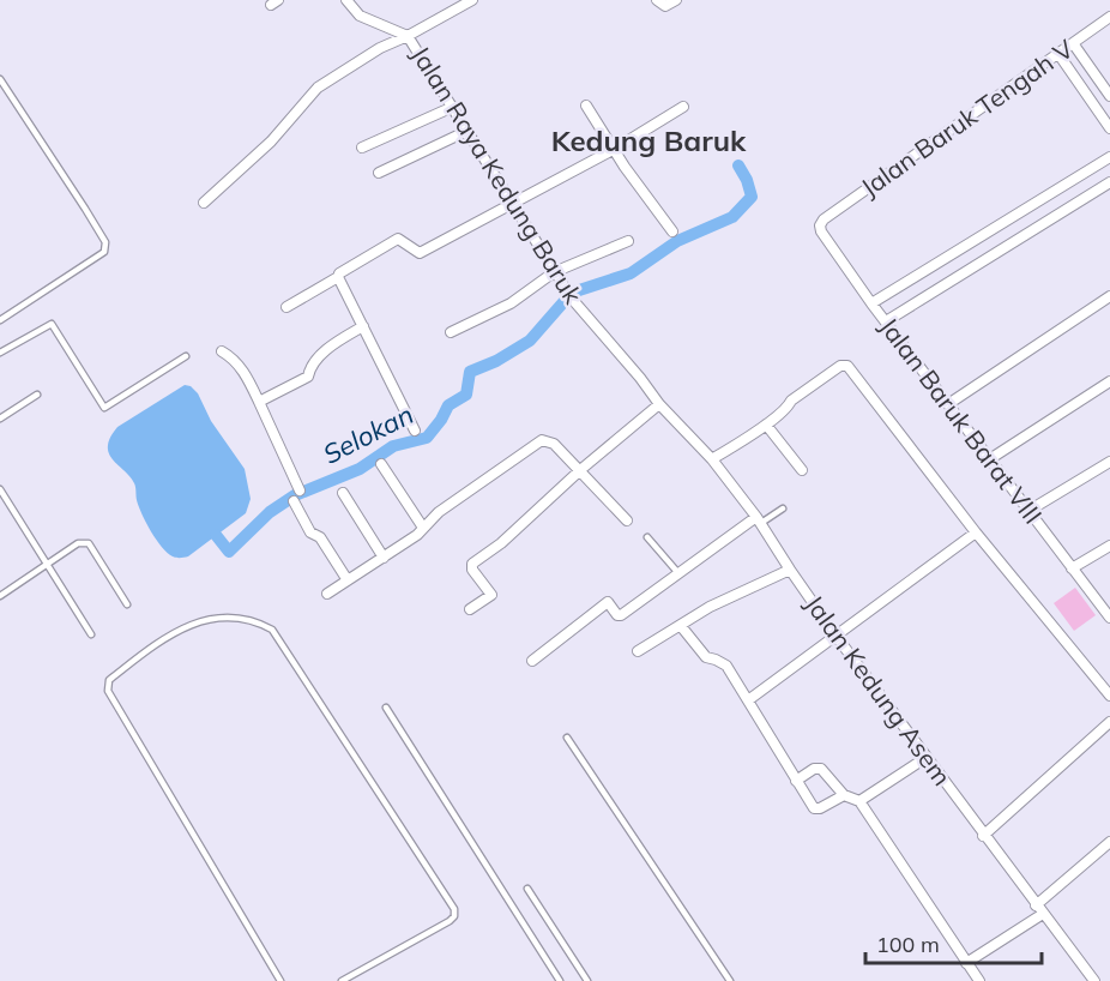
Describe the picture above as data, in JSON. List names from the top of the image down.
{
  "streets": {
    "street": [
      "Jalan Baruk Tengah V",
      "Jalan Raya Kedung Baruk",
      "Jalan Baruk Barat VIII",
      "Jalan Kedung Asem"
    ]
  },
  "crossings": [
    ["Jalan Baruk Tengah V", "Jalan Baruk Barat VIII"],
    ["Jalan Raya Kedung Baruk", "Jalan Kedung Asem"]
  ],
  "districts": ["Kedung Baruk"],
  "water": ["Selokan"],
  "scale_bar": "100 m"
}
